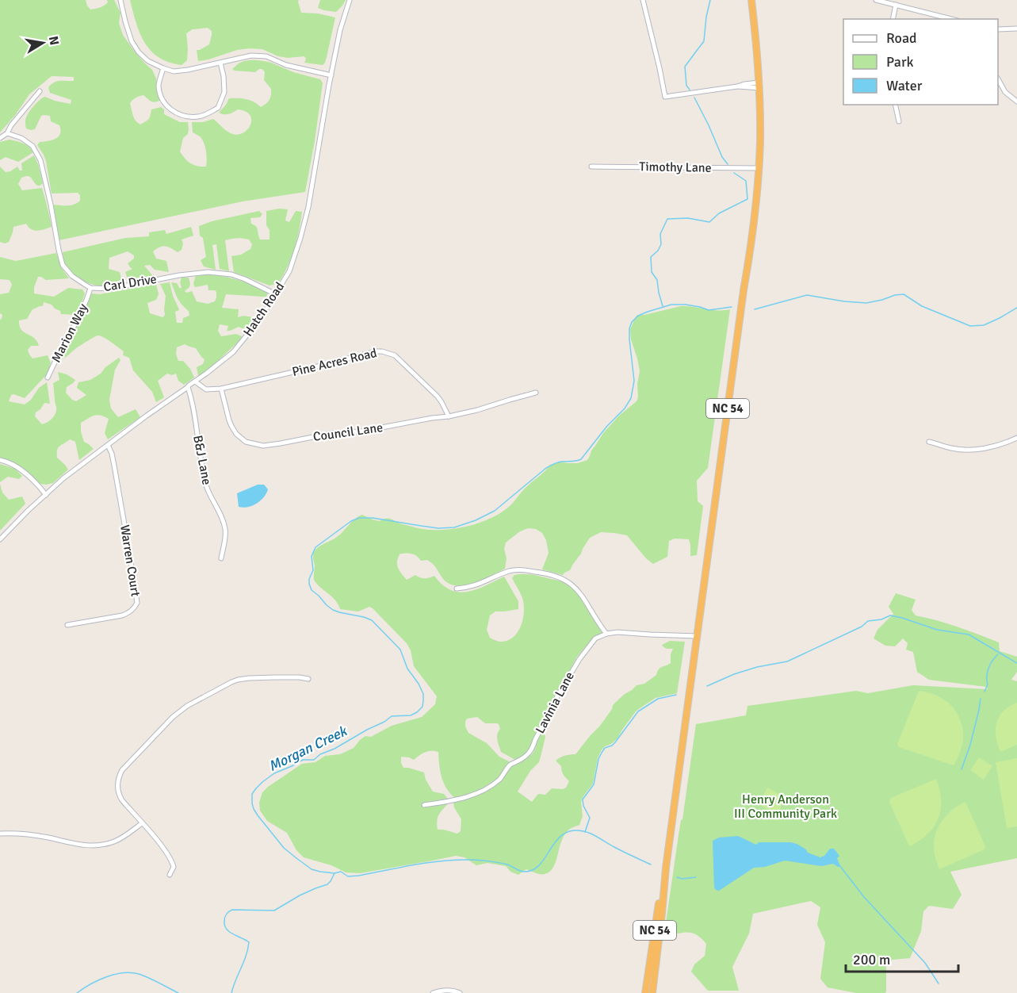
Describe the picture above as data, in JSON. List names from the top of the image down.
{
  "streets": {
    "highway": ["NC 54"],
    "street": [
      "Timothy Lane",
      "Carl Drive",
      "Hatch Road",
      "Marion Way",
      "Pine Acres Road",
      "Council Lane",
      "B&J Lane",
      "Warren Court",
      "Lavinia Lane"
    ]
  },
  "crossings": [
    ["Timothy Lane", "NC 54"],
    ["Carl Drive", "Hatch Road"],
    ["Carl Drive", "Marion Way"],
    ["Hatch Road", "B&J Lane"],
    ["Hatch Road", "Warren Court"],
    ["Pine Acres Road", "Council Lane"]
  ],
  "water": ["Morgan Creek"],
  "parks": ["Henry Anderson III Community Park"],
  "legend": ["Road", "Park", "Water"],
  "scale_bar": "200 m",
  "north": "right"
}
